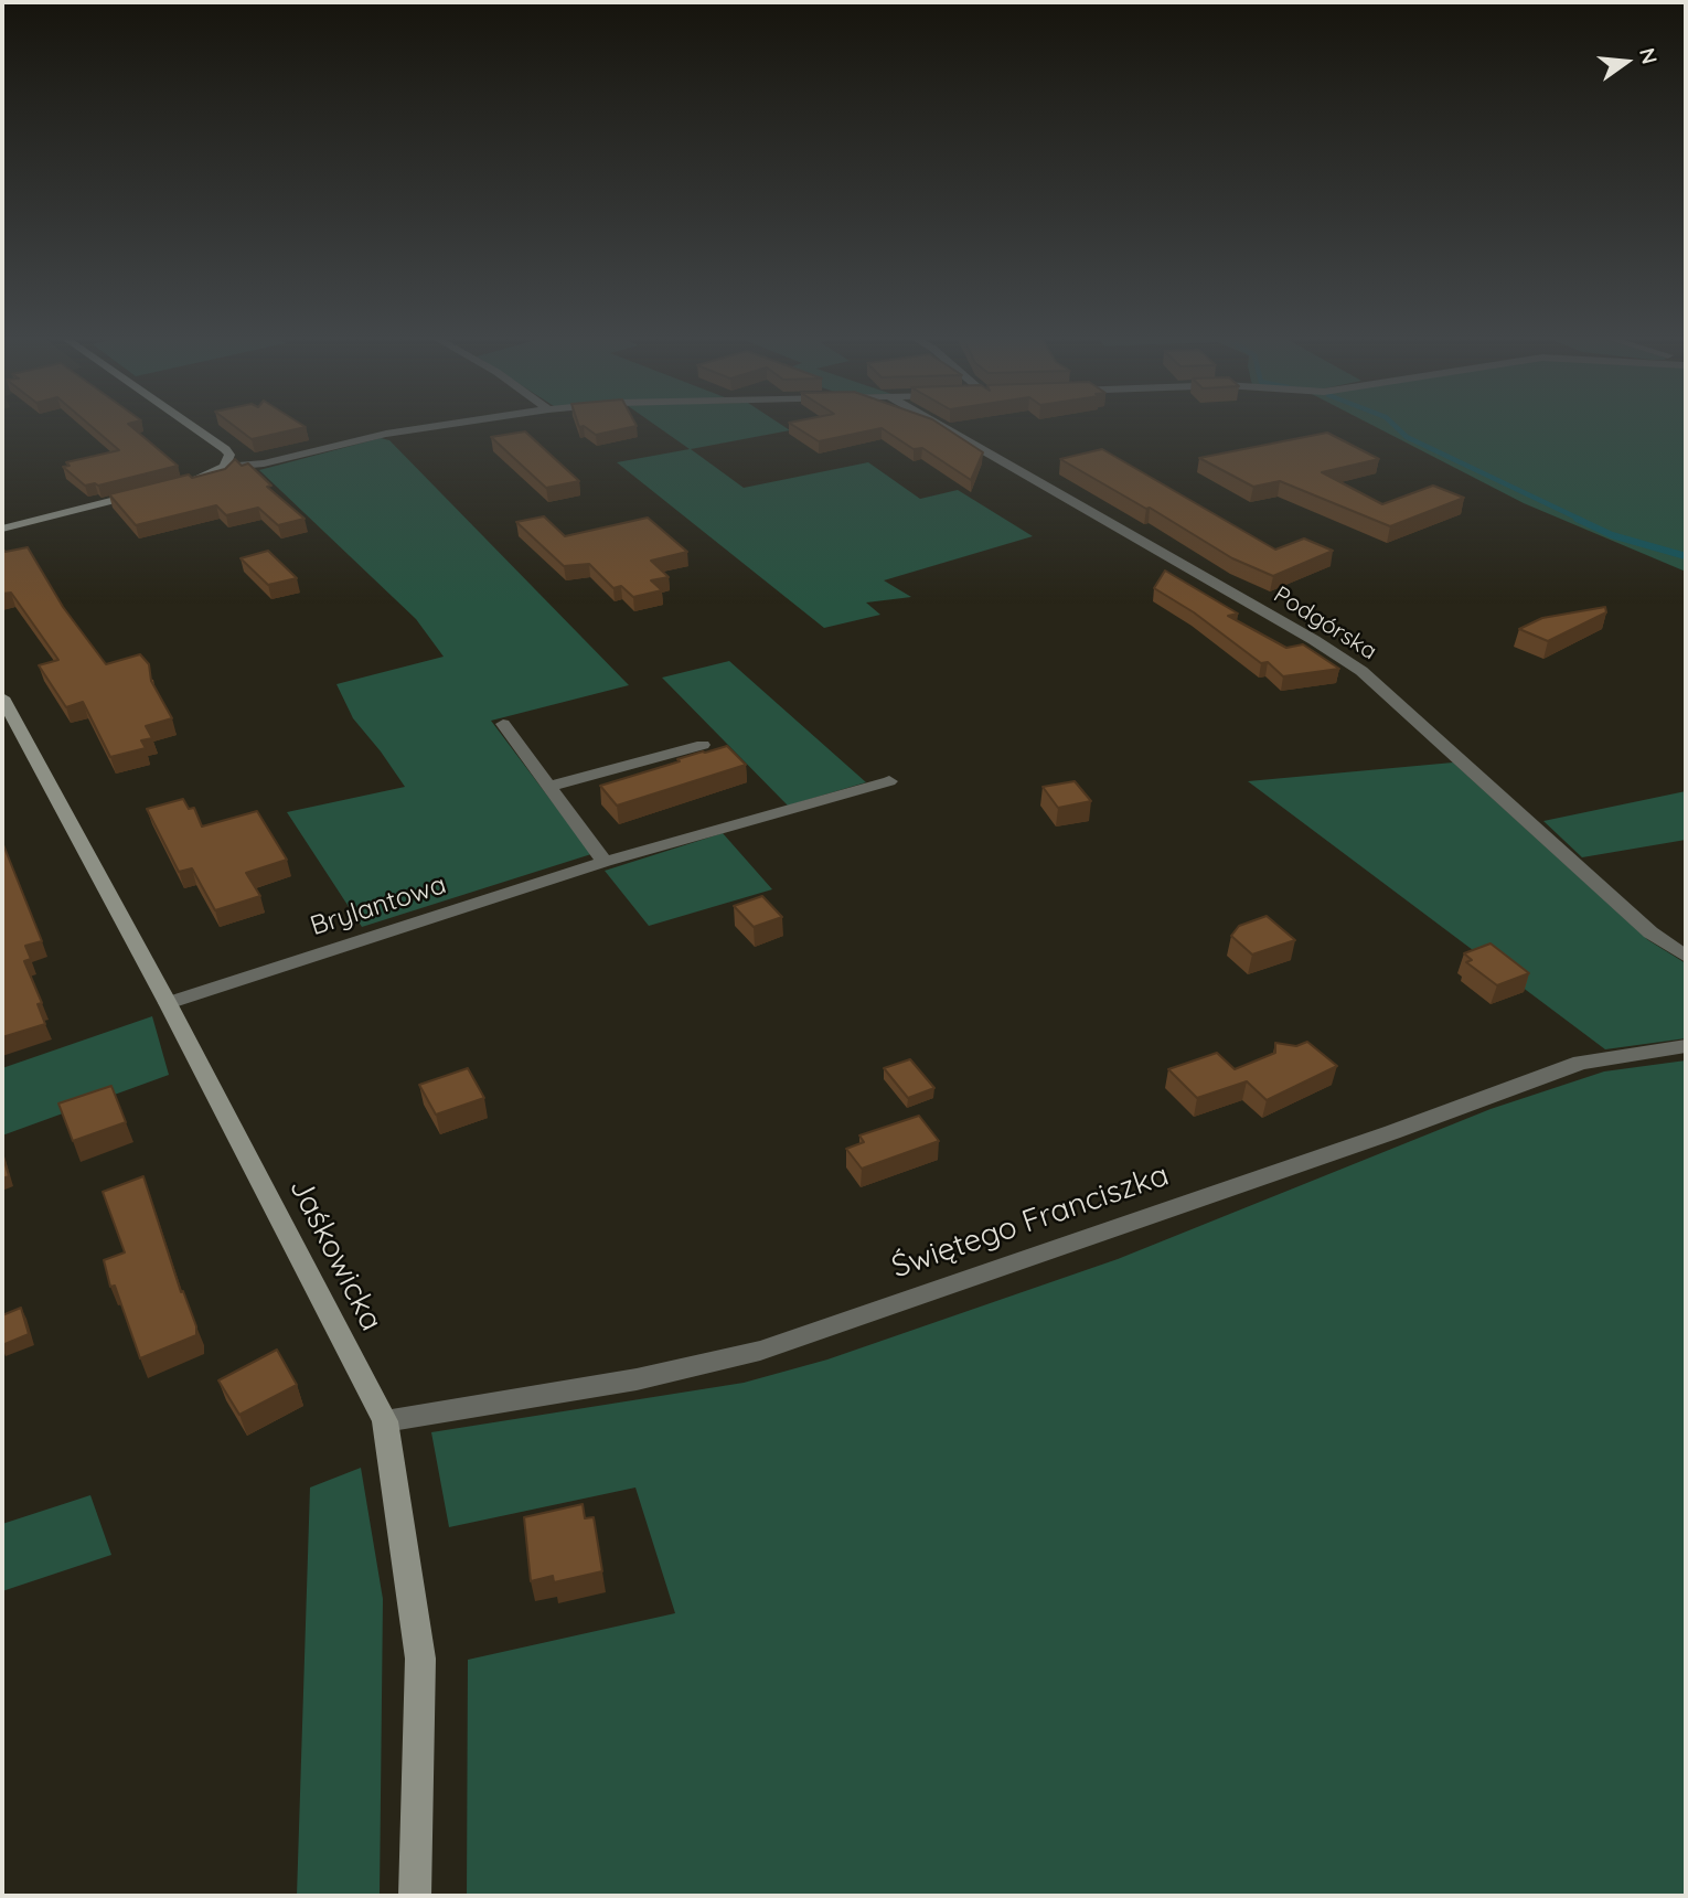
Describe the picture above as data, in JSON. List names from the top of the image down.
{
  "streets": {
    "street": [
      "Podgórska",
      "Brylantowa",
      "Świętego Franciszka",
      "Jaśkowicka"
    ]
  },
  "crossings": [
    ["Brylantowa", "Jaśkowicka"],
    ["Świętego Franciszka", "Jaśkowicka"]
  ],
  "north": "right"
}
